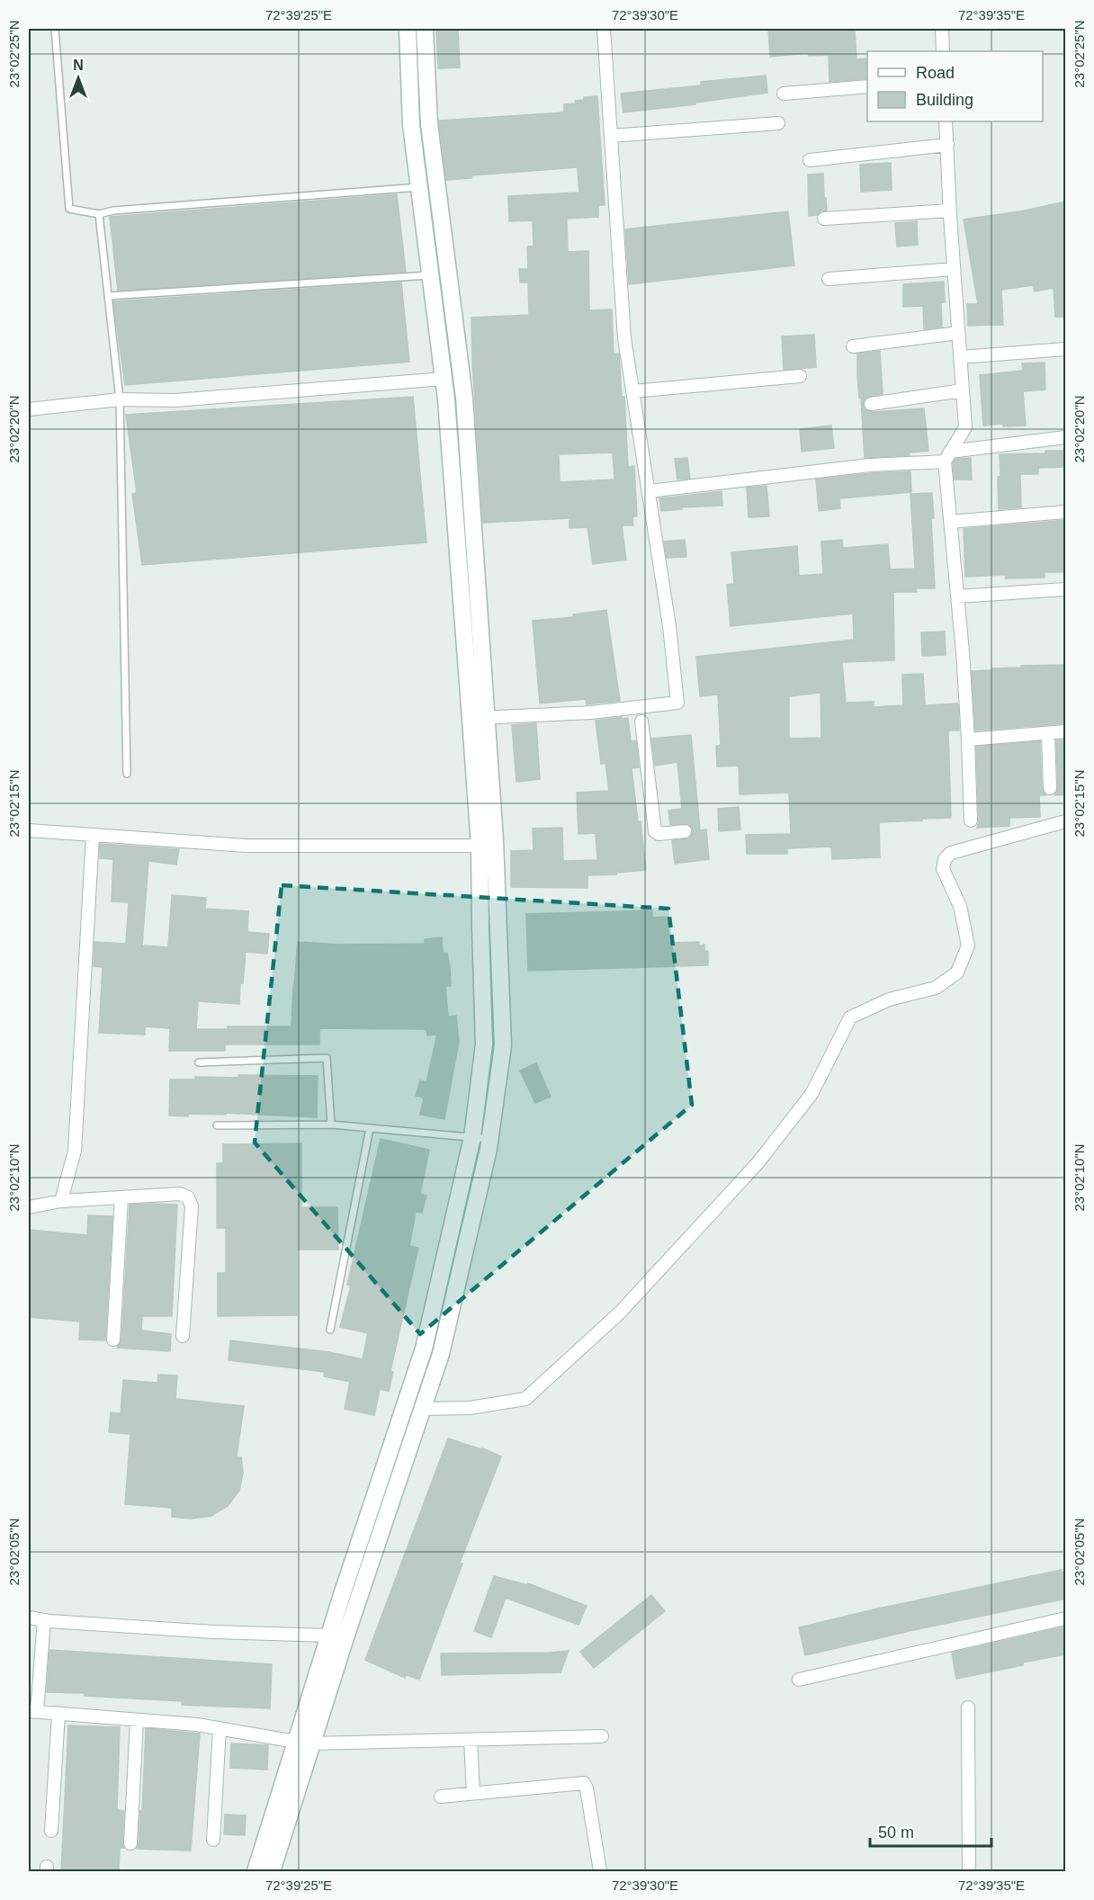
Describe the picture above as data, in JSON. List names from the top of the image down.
{
  "legend": ["Road", "Building"],
  "scale_bar": "50 m",
  "north": "top",
  "coordinates": [
    "72°39'25\"E",
    "72°39'30\"E",
    "72°39'35\"E",
    "23°02'25\"N",
    "23°02'20\"N",
    "23°02'15\"N",
    "23°02'10\"N",
    "23°02'05\"N"
  ]
}
